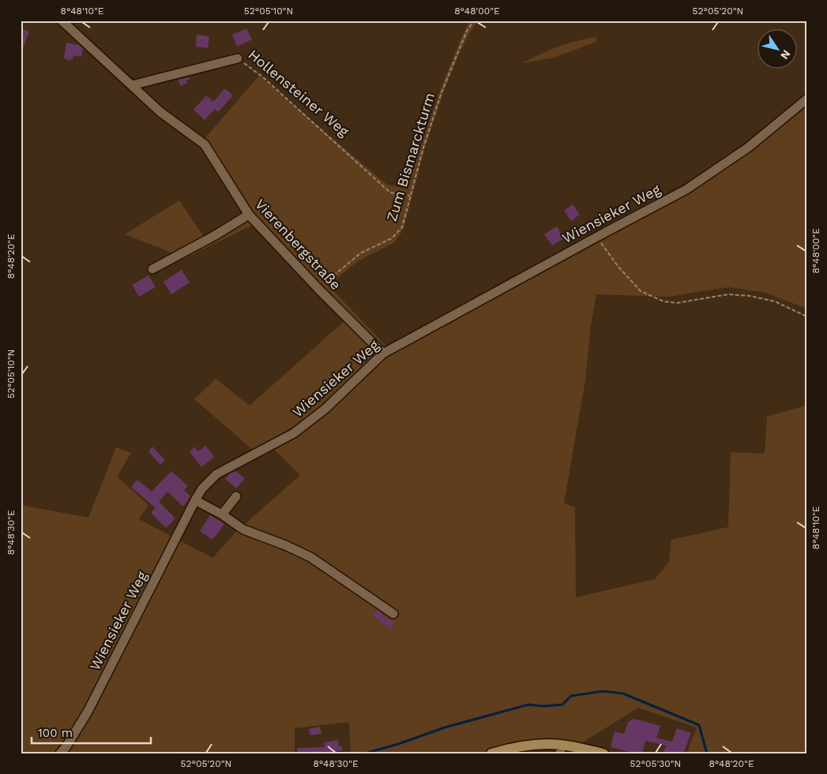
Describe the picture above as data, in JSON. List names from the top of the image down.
{
  "streets": {
    "street": ["Hollensteiner Weg", "Wiensieker Weg", "Vierenbergstraße"],
    "path": ["Zum Bismarckturm"]
  },
  "crossings": [
    ["Hollensteiner Weg", "Zum Bismarckturm"],
    ["Hollensteiner Weg", "Vierenbergstraße"],
    ["Zum Bismarckturm", "Vierenbergstraße"],
    ["Wiensieker Weg", "Vierenbergstraße"]
  ],
  "scale_bar": "100 m",
  "north": "bottom right",
  "coordinates": [
    "8°48'10\"E",
    "52°05'10\"N",
    "8°48'00\"E",
    "52°05'20\"N",
    "8°48'20\"E",
    "8°48'30\"E",
    "52°05'30\"N"
  ]
}
